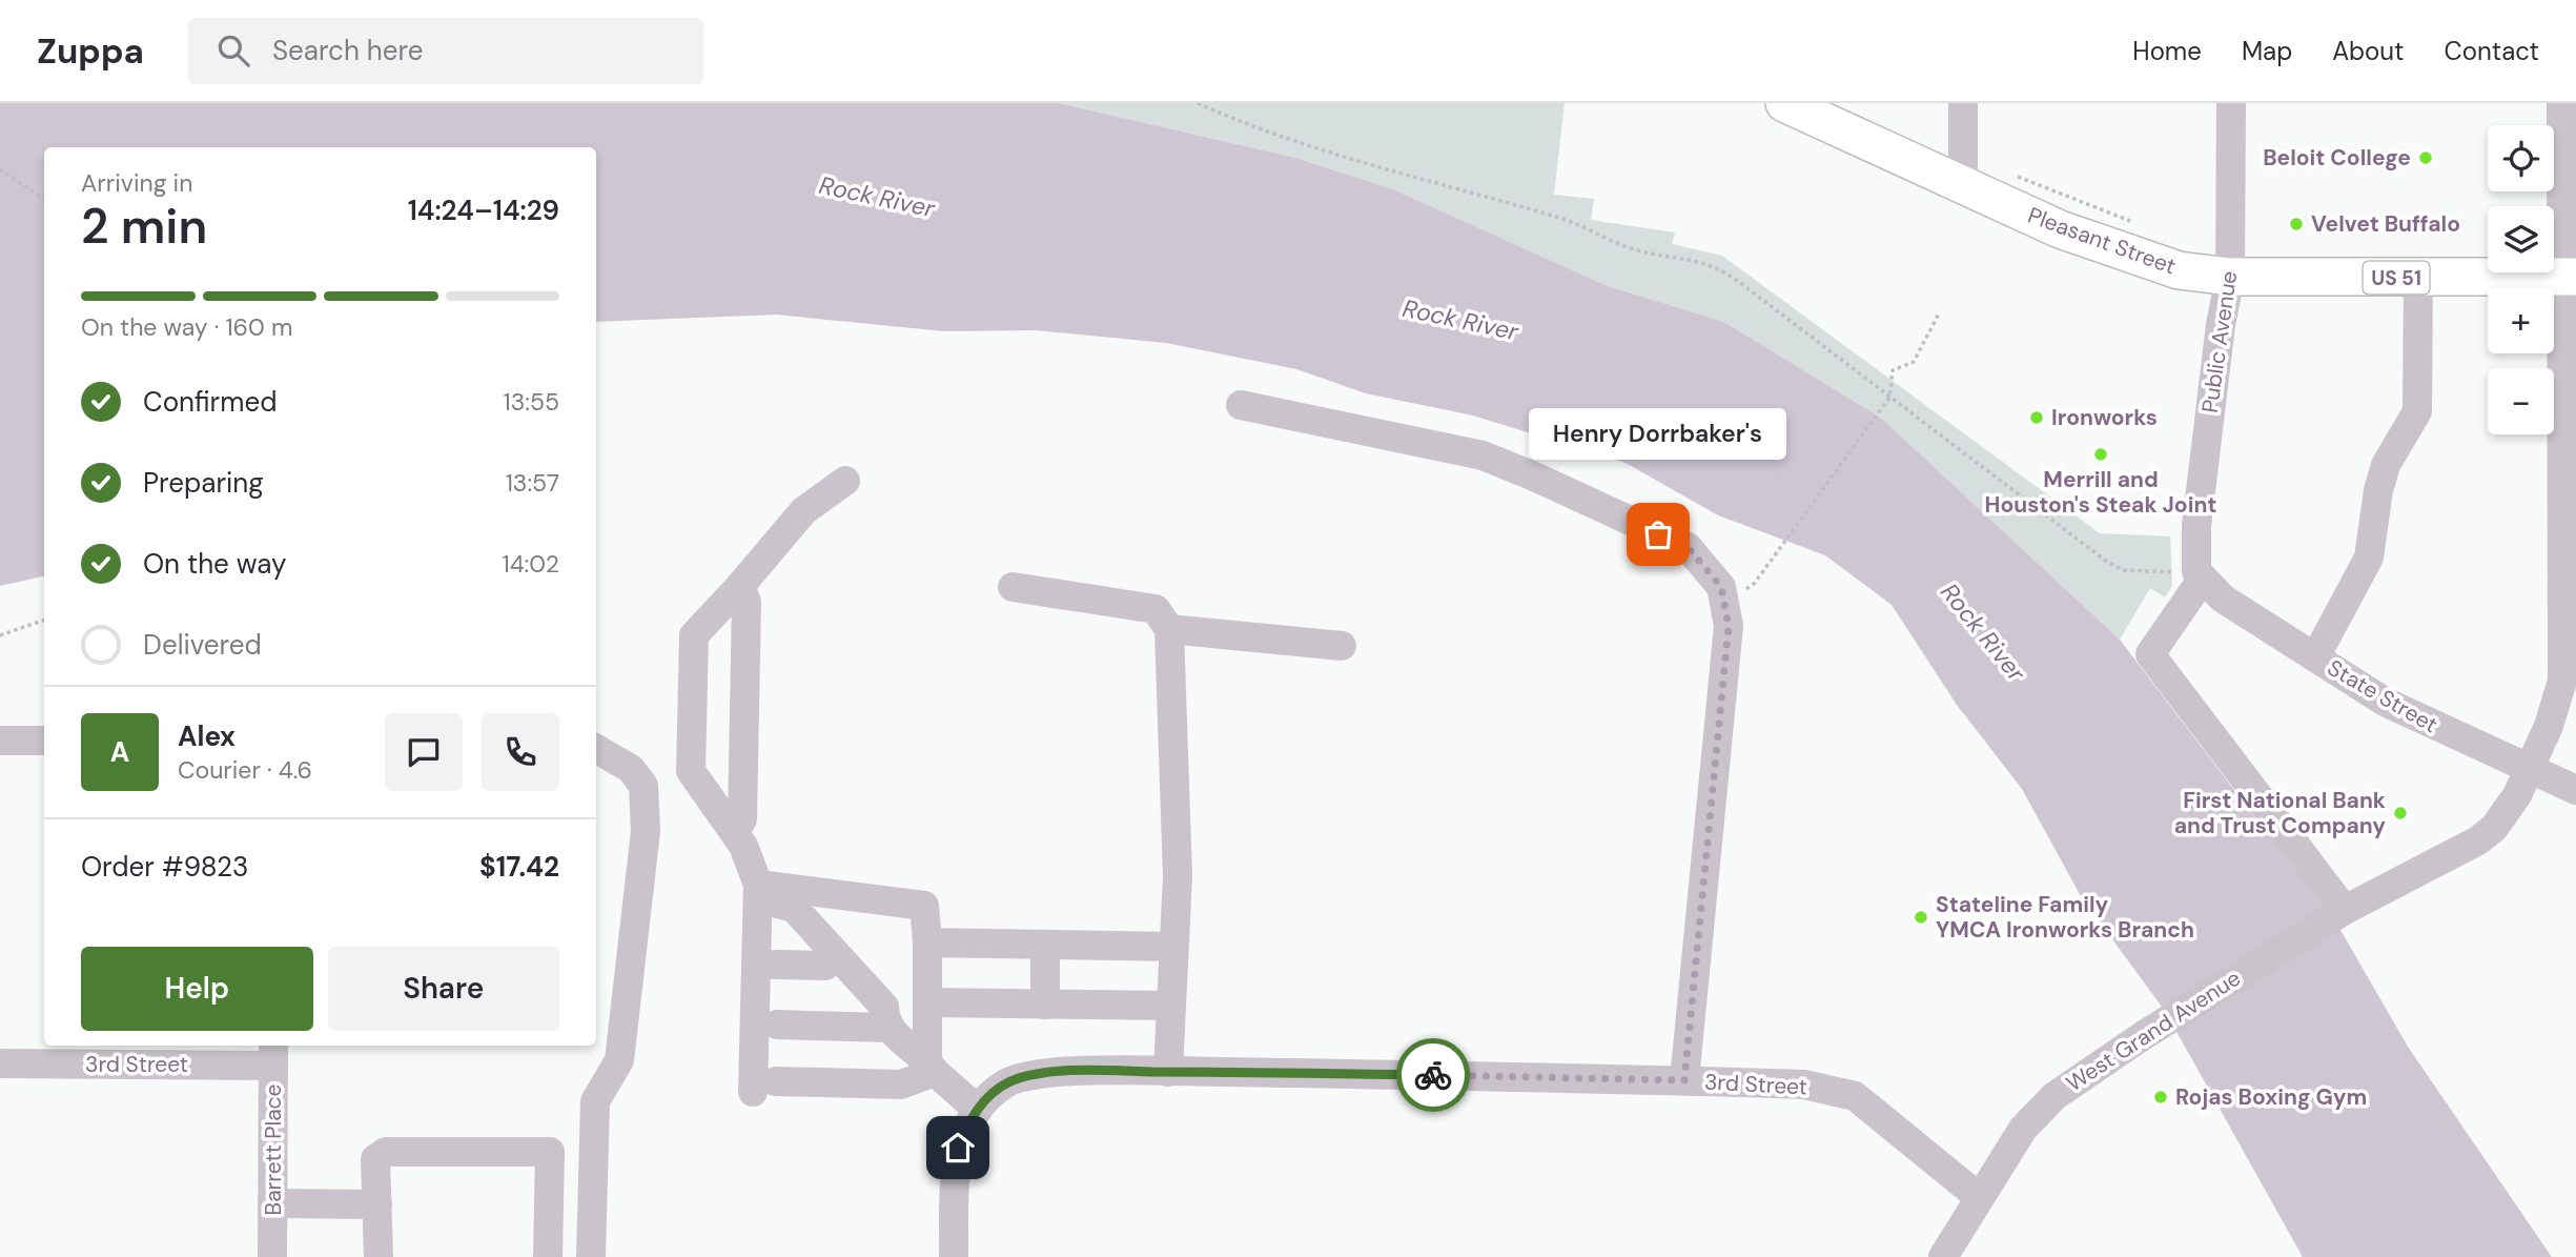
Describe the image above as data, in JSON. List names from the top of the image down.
{
  "streets": {
    "main road": ["Pleasant Street", "US 51"],
    "street": [
      "Public Avenue",
      "State Street",
      "West Grand Avenue",
      "3rd Street",
      "Barrett Place"
    ]
  },
  "crossings": [
    ["Pleasant Street", "Public Avenue"],
    ["Pleasant Street", "West Grand Avenue"],
    ["Public Avenue", "State Street"],
    ["State Street", "West Grand Avenue"],
    ["West Grand Avenue", "3rd Street"],
    ["3rd Street", "Barrett Place"]
  ],
  "water": ["Rock River"],
  "places": [
    "Beloit College",
    "Velvet Buffalo",
    "Ironworks",
    "Merrill and Houston's Steak Joint",
    "Henry Dorrbaker's",
    "First National Bank and Trust Company",
    "Stateline Family YMCA Ironworks Branch",
    "Rojas Boxing Gym"
  ],
  "page": {
    "header": "Zuppa",
    "search": "Search here",
    "nav": [
      "Home",
      "Map",
      "About",
      "Contact"
    ],
    "map_buttons": ["+", "−"],
    "heading": ["2 min", "Arriving in", "14:24–14:29"],
    "panel": [
      "Alex",
      "Courier · 4.6",
      "Order #9823",
      "$17.42"
    ],
    "bar": "On the way · 160 m",
    "list": [
      ["Confirmed", "13:55"],
      ["Preparing", "13:57"],
      ["On the way", "14:02"],
      "Delivered"
    ],
    "bubble": "Henry Dorrbaker's",
    "round": "A",
    "buttons": ["Help", "Share"]
  }
}
